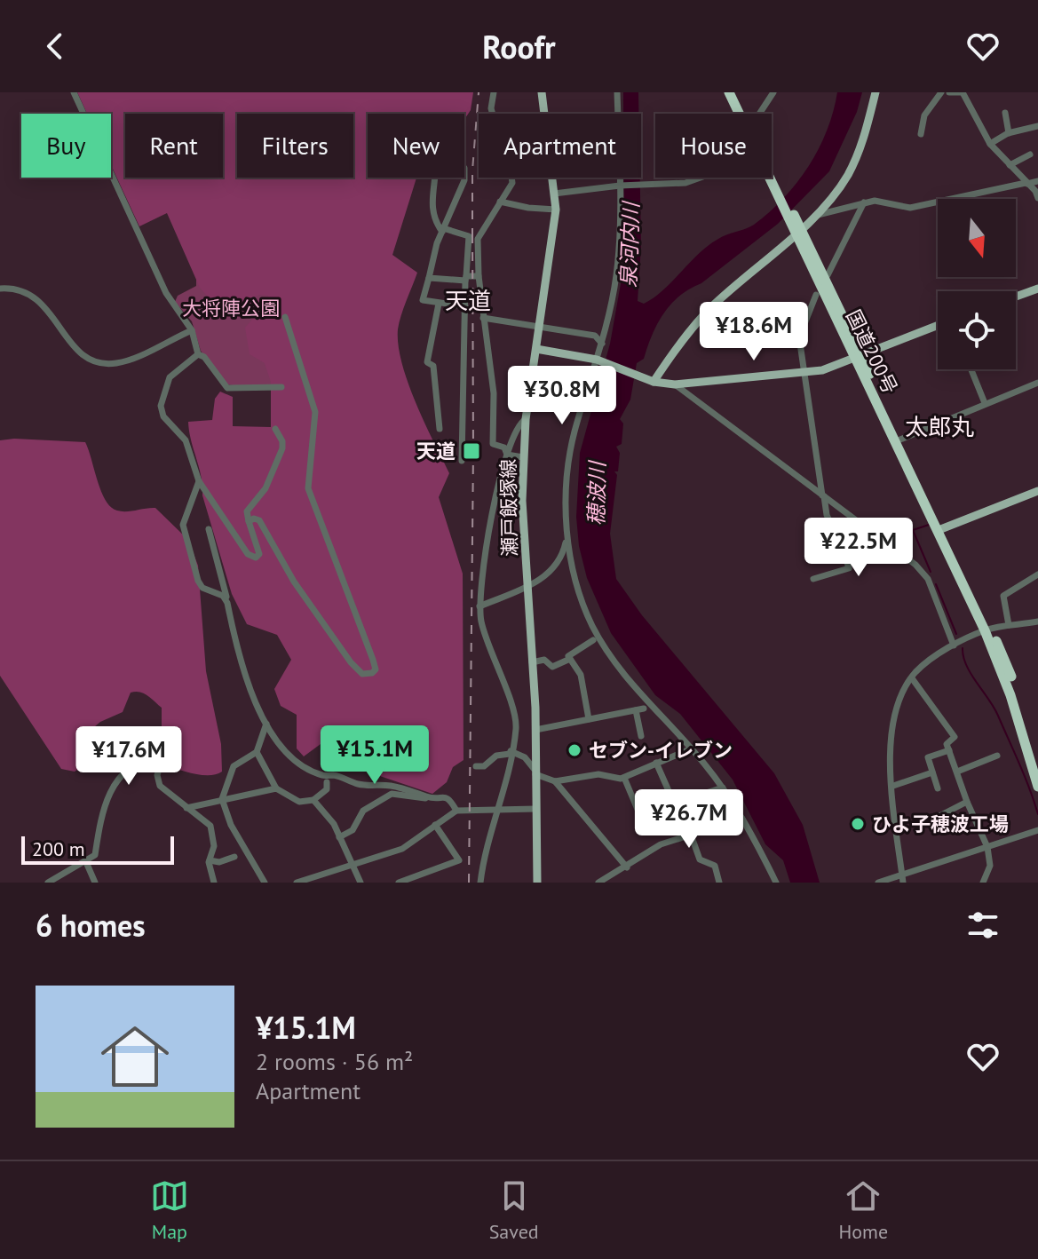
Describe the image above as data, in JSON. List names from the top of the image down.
{
  "streets": {
    "highway": ["国道200号"],
    "main road": ["瀬戸飯塚線"]
  },
  "districts": ["天道", "太郎丸"],
  "water": ["泉河内川", "穂波川"],
  "parks": ["大将陣公園"],
  "places": {
    "transit": ["天道"],
    "other": ["セブン-イレブン", "ひよ子穂波工場"]
  },
  "scale_bar": "200 m",
  "north": "bottom",
  "page": {
    "header": "Roofr",
    "chip": [
      "Buy",
      "Rent",
      "Filters",
      "New",
      "Apartment",
      "House"
    ],
    "price": [
      "¥18.6M",
      "¥30.8M",
      "¥22.5M",
      "¥15.1M",
      "¥17.6M",
      "¥26.7M"
    ],
    "scale": "200 m",
    "heading": "6 homes",
    "list": [
      {
        "name": "¥15.1M",
        "note": "2 rooms · 56 m² · Apartment"
      }
    ],
    "tabs": ["Map", "Saved", "Home"]
  }
}
